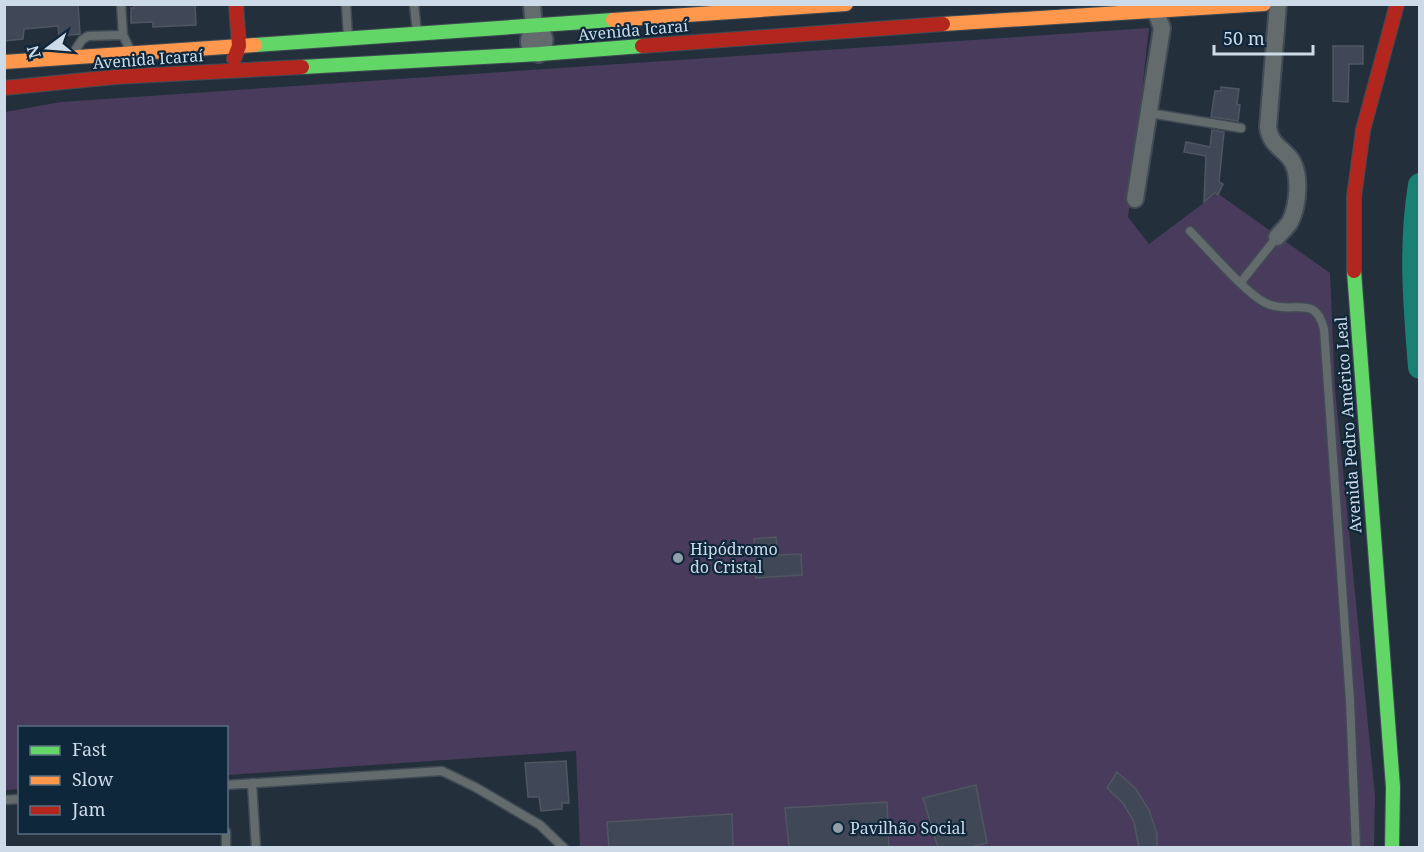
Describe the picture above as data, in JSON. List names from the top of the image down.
{
  "streets": {
    "main road": ["Avenida Icaraí", "Avenida Pedro Américo Leal"]
  },
  "places": ["Hipódromo do Cristal", "Pavilhão Social"],
  "legend": ["Fast", "Slow", "Jam"],
  "scale_bar": "50 m",
  "north": "left"
}
